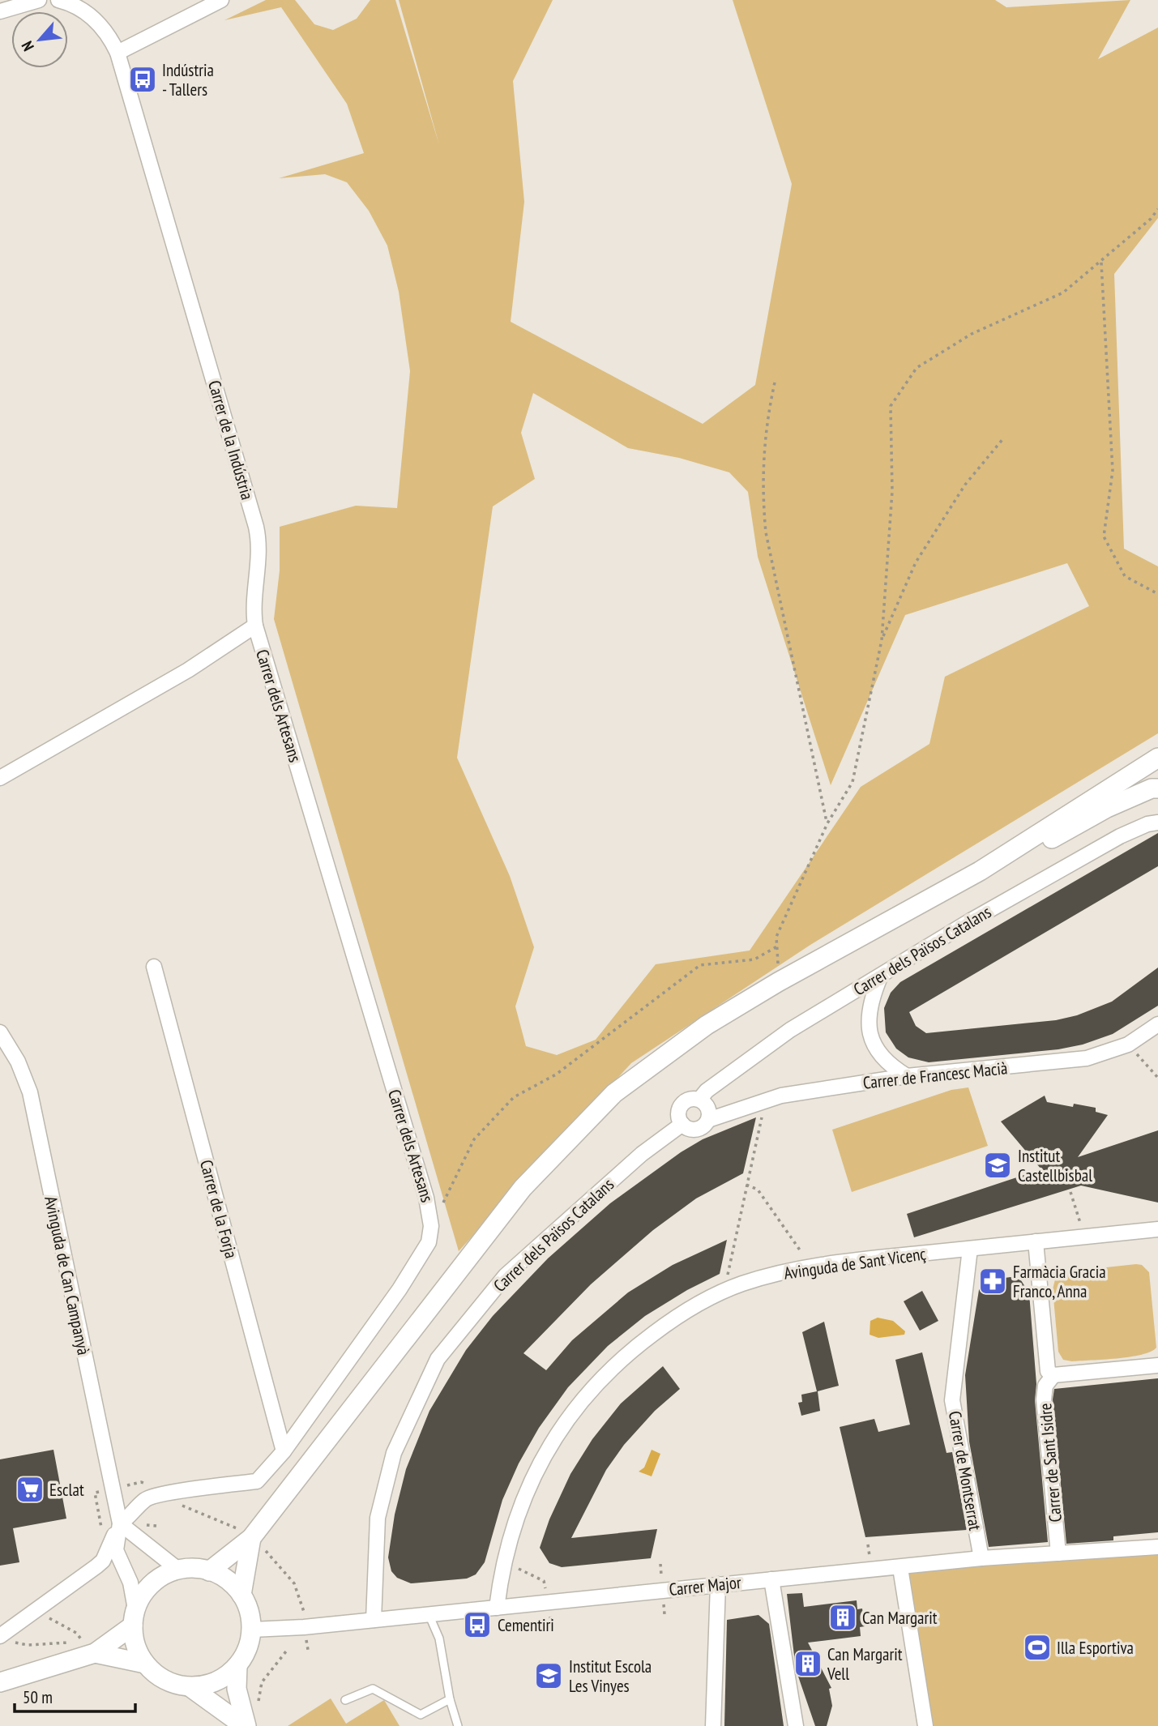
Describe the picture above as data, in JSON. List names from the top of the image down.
{
  "streets": {
    "street": [
      "Carrer de la Indústria",
      "Carrer dels Artesans",
      "Carrer dels Països Catalans",
      "Carrer de Francesc Macià",
      "Carrer de la Forja",
      "Avinguda de Sant Vicenç",
      "Avinguda de Can Campanyà",
      "Carrer de Sant Isidre",
      "Carrer de Montserrat",
      "Carrer Major"
    ]
  },
  "crossings": [
    ["Carrer de la Indústria", "Carrer dels Artesans"],
    ["Carrer dels Artesans", "Carrer de la Forja"],
    ["Carrer dels Artesans", "Avinguda de Can Campanyà"],
    ["Carrer dels Països Catalans", "Carrer de Francesc Macià"],
    ["Carrer dels Països Catalans", "Carrer Major"],
    ["Avinguda de Sant Vicenç", "Carrer de Montserrat"],
    ["Avinguda de Sant Vicenç", "Carrer Major"],
    ["Avinguda de Can Campanyà", "Carrer Major"],
    ["Carrer de Sant Isidre", "Carrer Major"],
    ["Carrer de Montserrat", "Carrer Major"]
  ],
  "places": {
    "bus stop": ["Indústria - Tallers", "Cementiri"],
    "school or university": ["Institut Castellbisbal", "Institut Escola Les Vinyes"],
    "pharmacy": ["Farmàcia Gracia Franco, Anna"],
    "supermarket": ["Esclat"],
    "building": ["Can Margarit", "Can Margarit Vell"],
    "sports": ["Illa Esportiva"]
  },
  "scale_bar": "50 m",
  "north": "bottom left"
}
